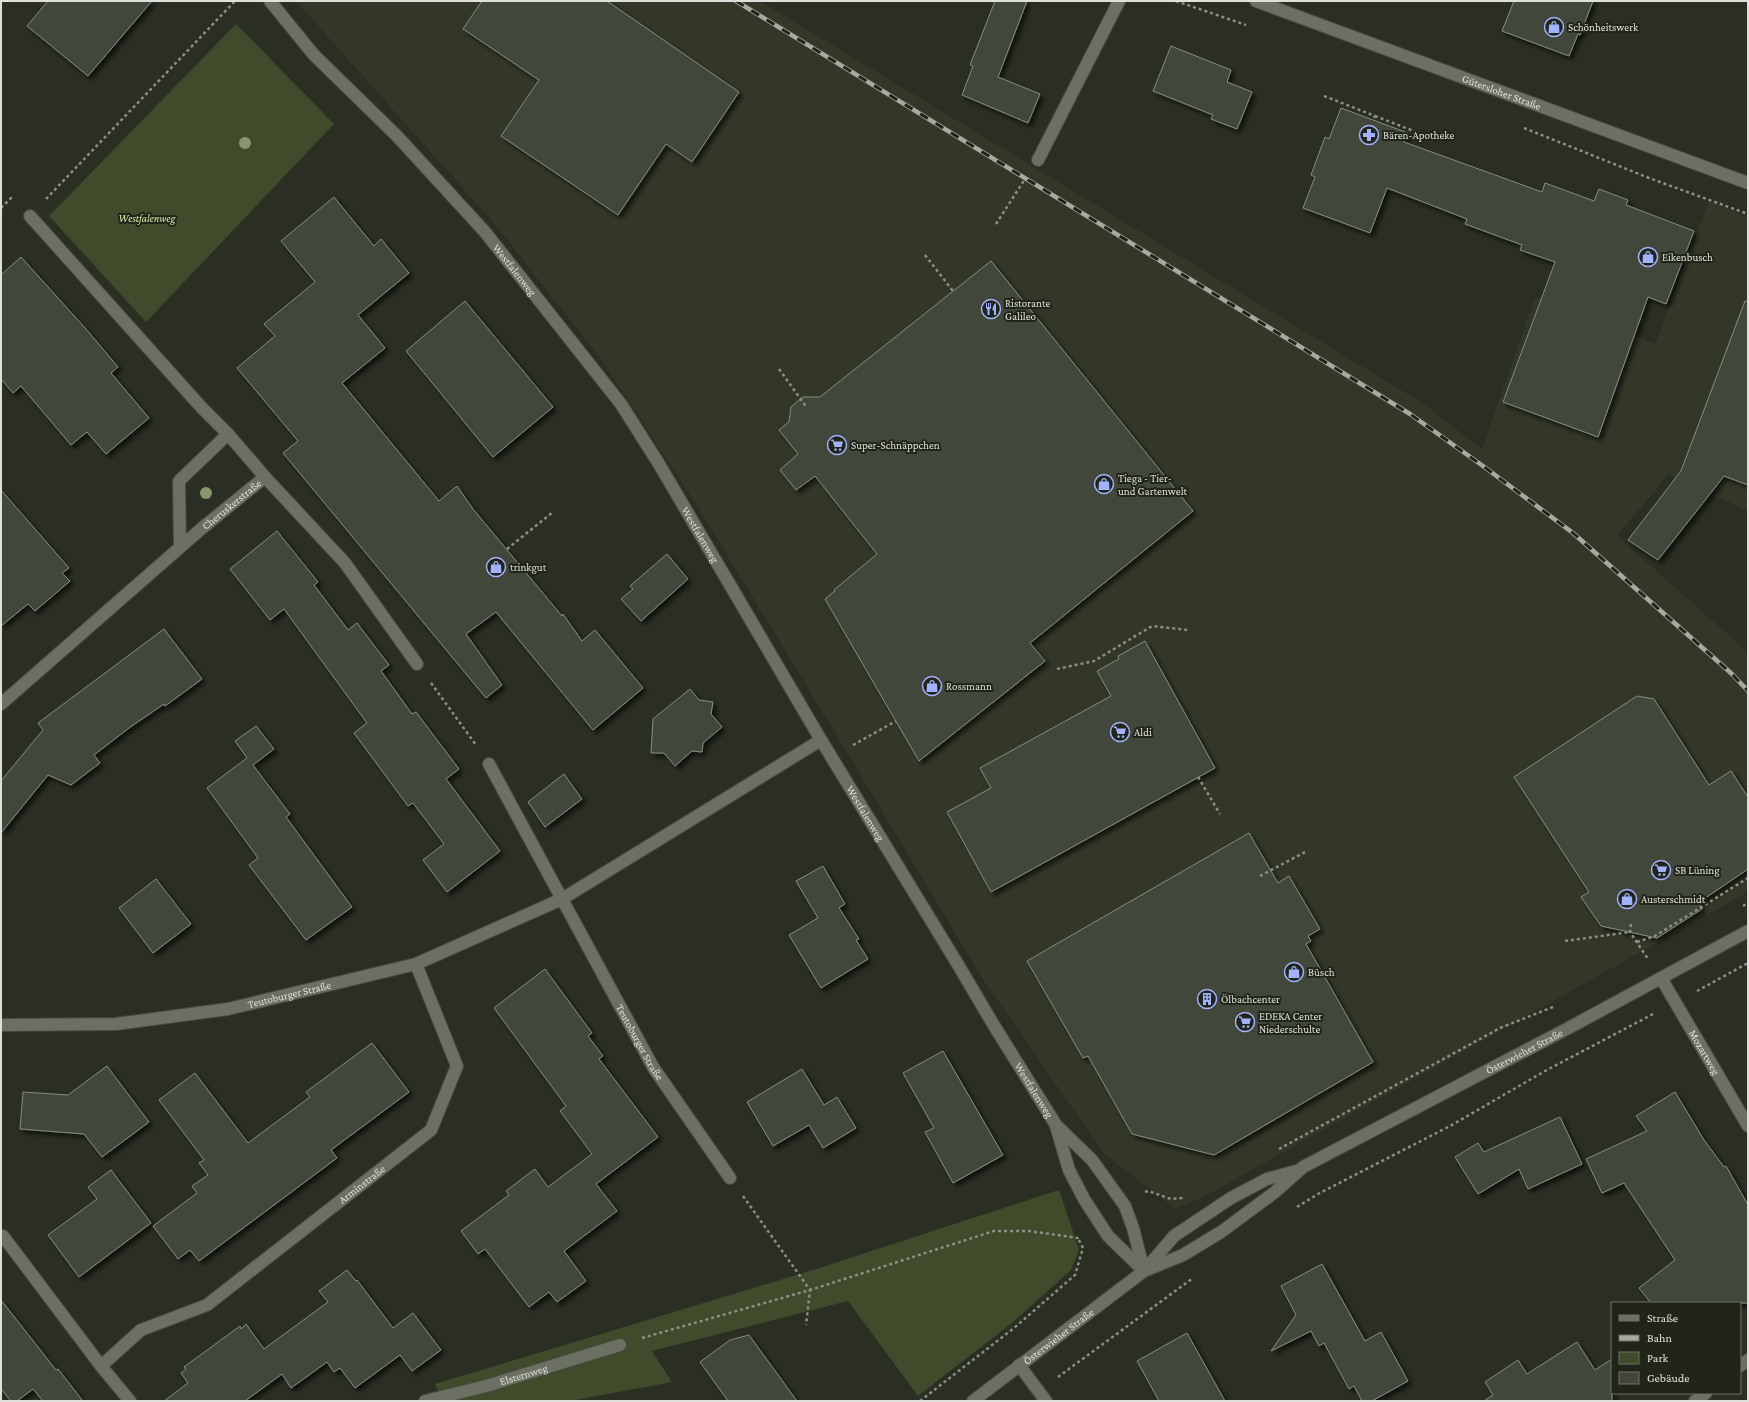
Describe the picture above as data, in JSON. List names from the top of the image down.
{
  "streets": {
    "street": [
      "Gütersloher Straße",
      "Westfalenweg",
      "Cheruskerstraße",
      "Teutoburger Straße",
      "Österwieher Straße",
      "Mozartweg",
      "Arminstraße",
      "Elsternweg"
    ]
  },
  "crossings": [
    ["Westfalenweg", "Teutoburger Straße"],
    ["Westfalenweg", "Österwieher Straße"],
    ["Teutoburger Straße", "Arminstraße"],
    ["Österwieher Straße", "Mozartweg"]
  ],
  "parks": ["Westfalenweg"],
  "places": {
    "shop": [
      "Schönheitswerk",
      "Eikenbusch",
      "Tiega - Tier- und Gartenwelt",
      "trinkgut",
      "Rossmann",
      "Austerschmidt",
      "Büsch"
    ],
    "pharmacy": ["Bären-Apotheke"],
    "restaurant": ["Ristorante Galileo"],
    "supermarket": [
      "Super-Schnäppchen",
      "Aldi",
      "SB Lüning",
      "EDEKA Center Niederschulte"
    ],
    "building": ["Ölbachcenter"]
  },
  "legend": [
    "Straße",
    "Bahn",
    "Park",
    "Gebäude"
  ]
}
